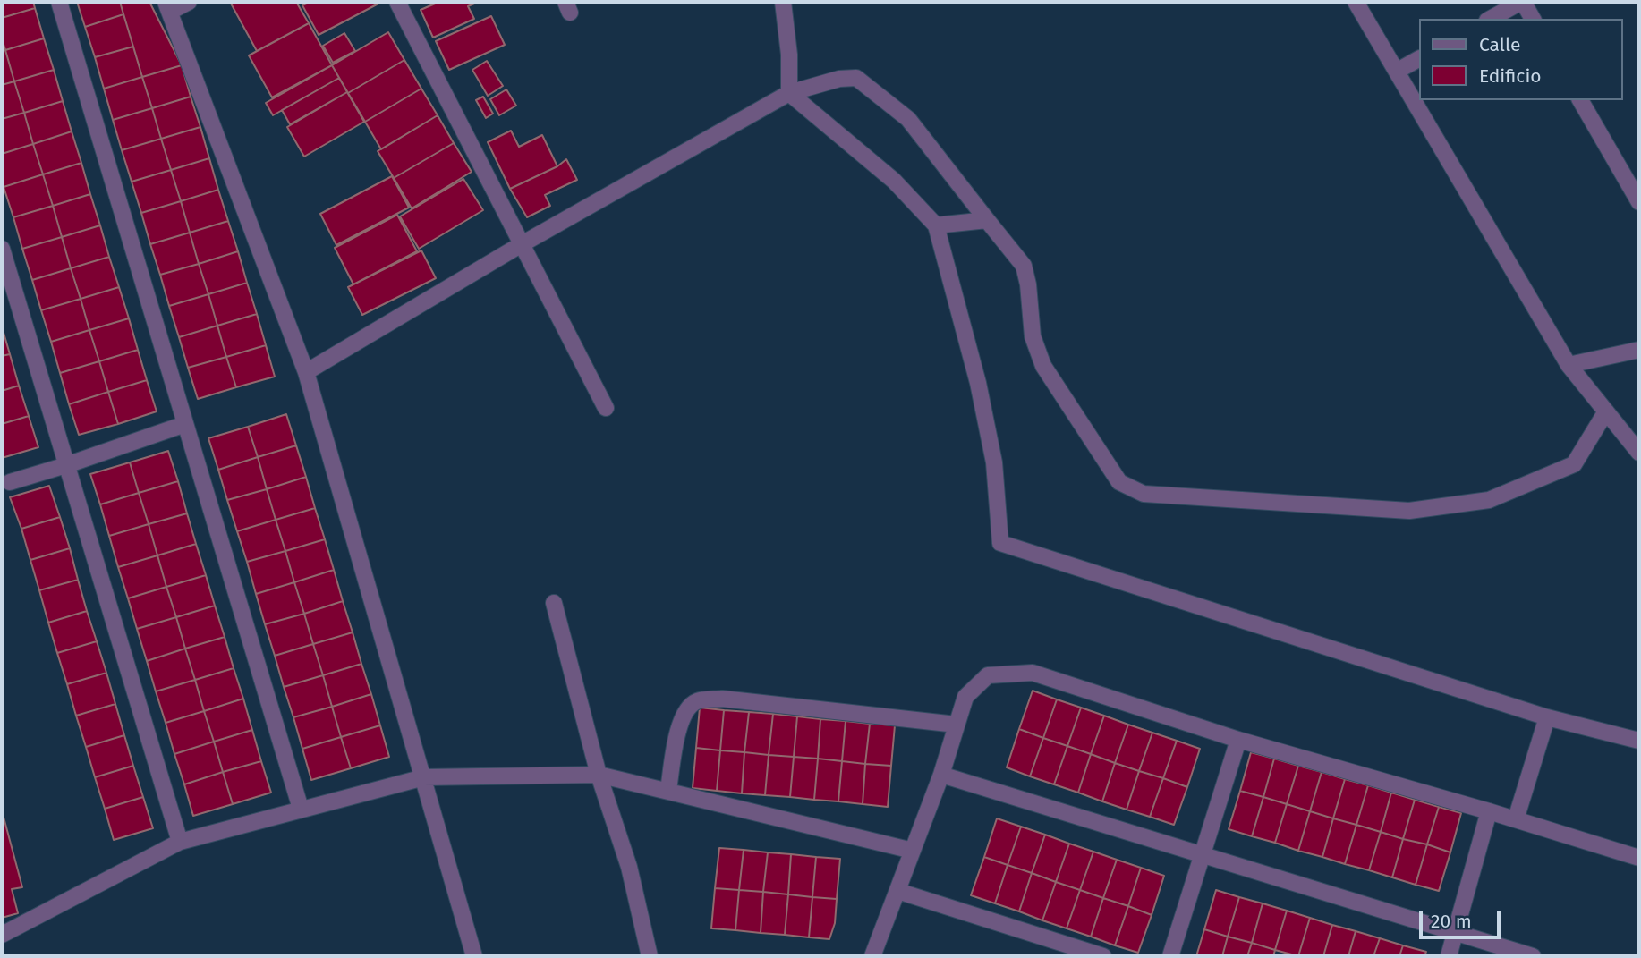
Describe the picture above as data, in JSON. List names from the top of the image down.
{
  "legend": ["Calle", "Edificio"],
  "scale_bar": "20 m"
}
